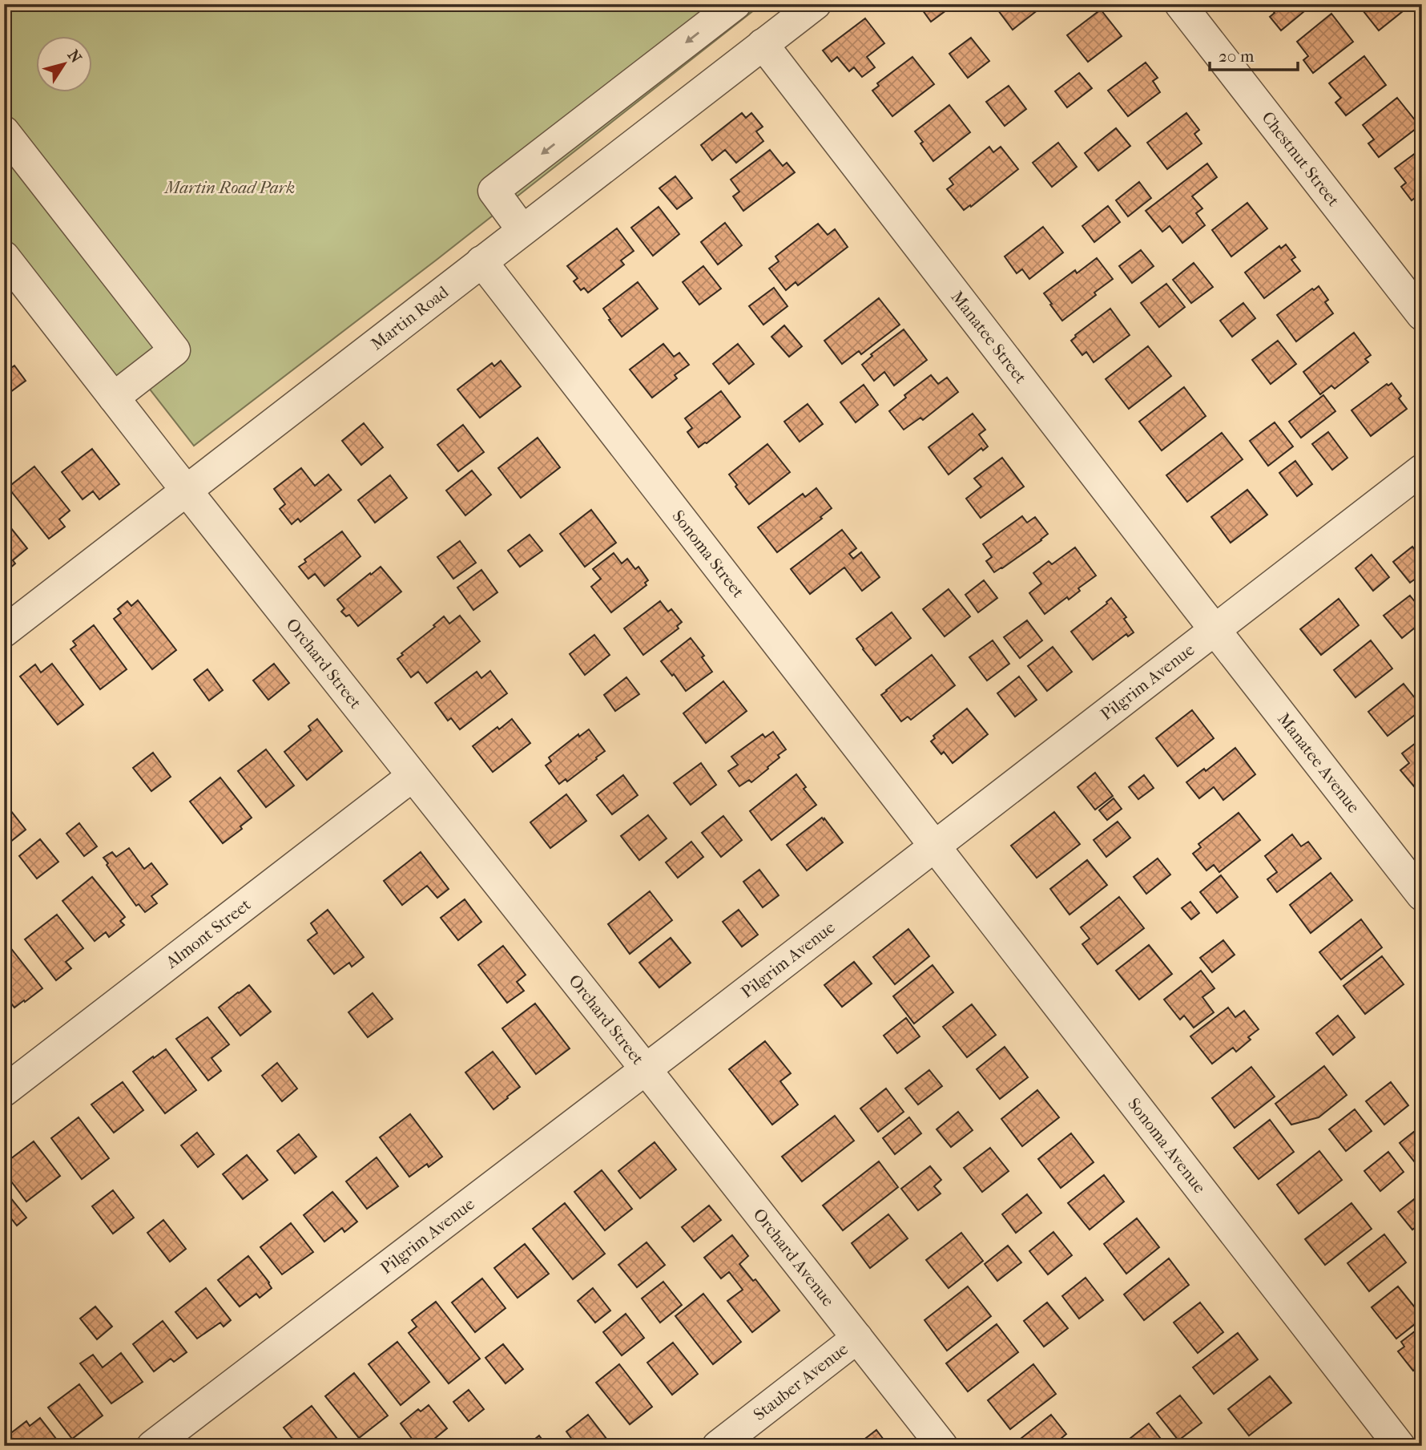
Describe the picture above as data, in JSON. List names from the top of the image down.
{
  "streets": {
    "street": [
      "Chestnut Street",
      "Martin Road",
      "Manatee Street",
      "Sonoma Street",
      "Orchard Street",
      "Pilgrim Avenue",
      "Manatee Avenue",
      "Almont Street",
      "Sonoma Avenue",
      "Orchard Avenue",
      "Stauber Avenue"
    ]
  },
  "crossings": [
    ["Martin Road", "Manatee Street"],
    ["Martin Road", "Sonoma Street"],
    ["Martin Road", "Orchard Street"],
    ["Manatee Street", "Pilgrim Avenue"],
    ["Manatee Street", "Manatee Avenue"],
    ["Sonoma Street", "Pilgrim Avenue"],
    ["Sonoma Street", "Sonoma Avenue"],
    ["Orchard Street", "Pilgrim Avenue"],
    ["Orchard Street", "Almont Street"],
    ["Orchard Street", "Orchard Avenue"],
    ["Pilgrim Avenue", "Manatee Avenue"],
    ["Pilgrim Avenue", "Sonoma Avenue"],
    ["Pilgrim Avenue", "Orchard Avenue"],
    ["Orchard Avenue", "Stauber Avenue"]
  ],
  "parks": ["Martin Road Park"],
  "scale_bar": "20 m",
  "north": "top right"
}
